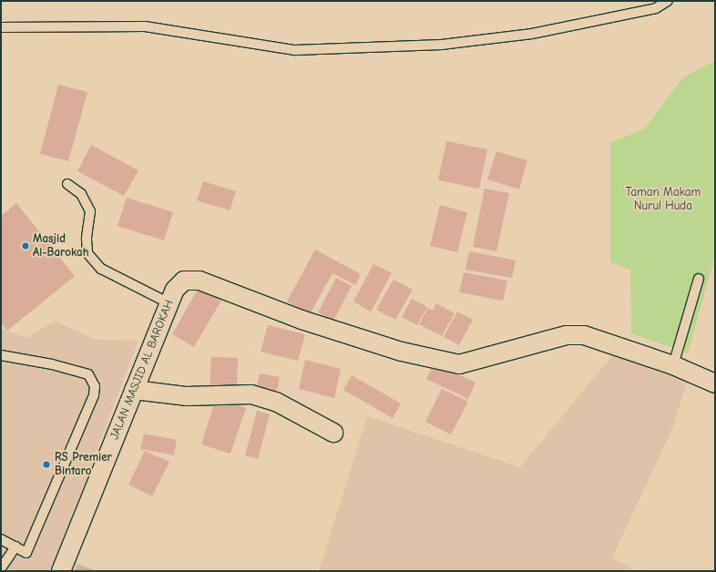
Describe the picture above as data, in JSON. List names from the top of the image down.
{
  "streets": {
    "street": ["JALAN MASJID AL BAROKAH"]
  },
  "parks": ["Taman Makam Nurul Huda"],
  "places": ["Masjid Al-Barokah", "RS Premier Bintaro"]
}
